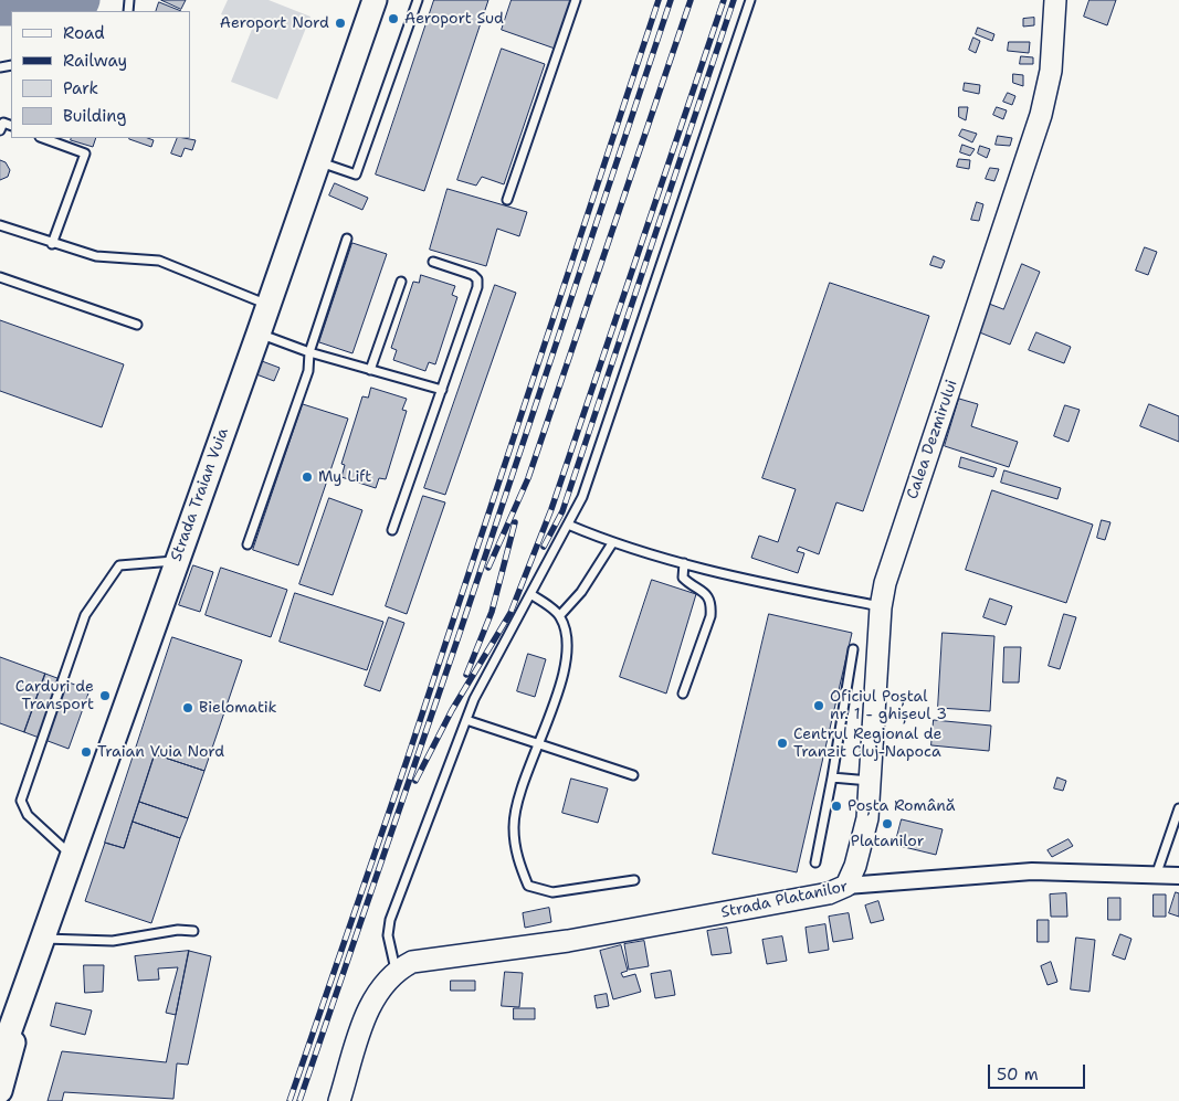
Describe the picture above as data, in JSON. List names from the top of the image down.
{
  "streets": {
    "main road": ["Calea Dezmirului", "Strada Traian Vuia", "Strada Platanilor"]
  },
  "crossings": [
    ["Calea Dezmirului", "Strada Platanilor"]
  ],
  "places": [
    "Aeroport Sud",
    "Aeroport Nord",
    "My Lift",
    "Carduri de Transport",
    "Oficiul Poștal nr. 1 - ghișeul 3",
    "Bielomatik",
    "Centrul Regional de Tranzit Cluj-Napoca",
    "Traian Vuia Nord",
    "Poșta Română",
    "Platanilor"
  ],
  "legend": [
    "Road",
    "Railway",
    "Park",
    "Building"
  ],
  "scale_bar": "50 m"
}
